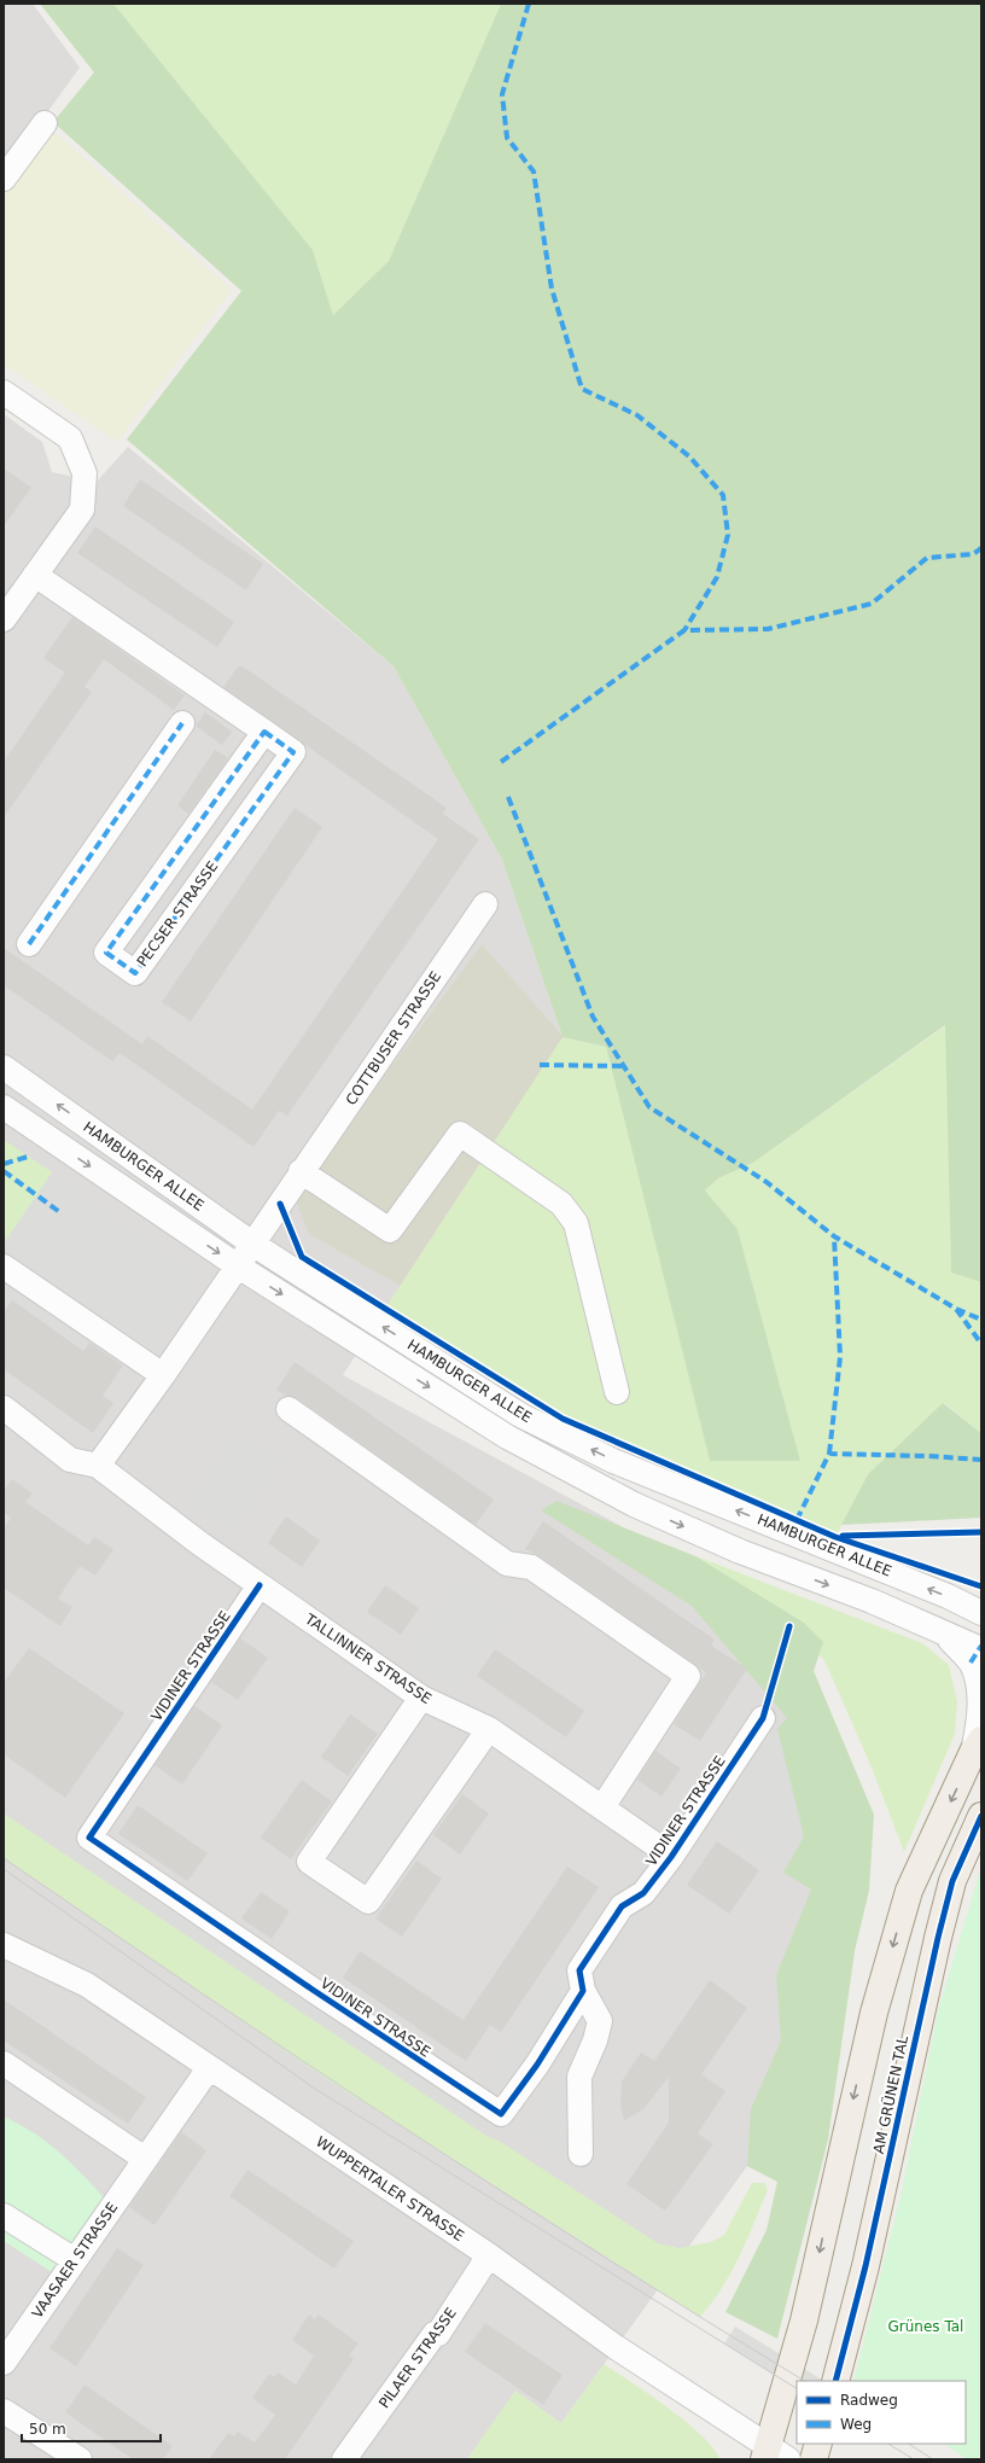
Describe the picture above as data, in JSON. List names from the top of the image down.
{
  "streets": {
    "main road": ["AM GRÜNEN TAL"],
    "street": [
      "PECSER STRASSE",
      "COTTBUSER STRASSE",
      "HAMBURGER ALLEE",
      "TALLINNER STRASSE",
      "VIDINER STRASSE",
      "WUPPERTALER STRASSE",
      "VAASAER STRASSE",
      "PILAER STRASSE"
    ]
  },
  "crossings": [
    ["COTTBUSER STRASSE", "HAMBURGER ALLEE"],
    ["TALLINNER STRASSE", "VIDINER STRASSE"],
    ["WUPPERTALER STRASSE", "VAASAER STRASSE"],
    ["WUPPERTALER STRASSE", "PILAER STRASSE"]
  ],
  "parks": ["Grünes Tal"],
  "legend": ["Radweg", "Weg"],
  "scale_bar": "50 m"
}
